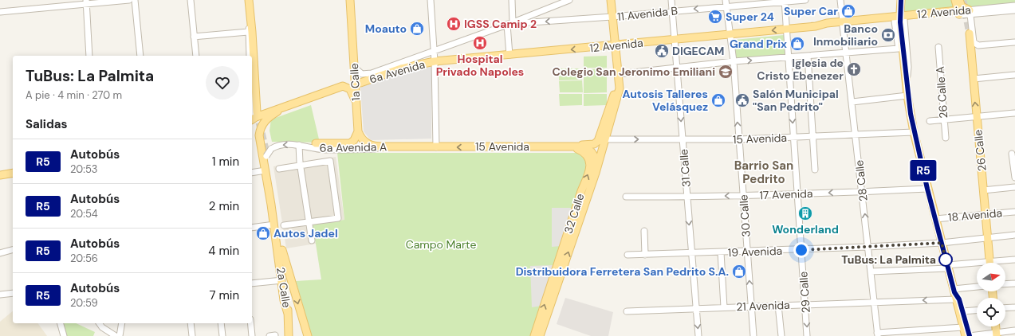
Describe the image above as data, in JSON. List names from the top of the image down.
{
  "streets": {
    "main road": [
      "12 Avenida",
      "6a Avenida",
      "1a Calle",
      "15 Avenida",
      "6a Avenida A",
      "26 Calle",
      "32 Calle",
      "2a Calle"
    ],
    "street": [
      "11 Avenida B",
      "26 Calle A",
      "31 Calle",
      "28 Calle",
      "17 Avenida",
      "18 Avenida",
      "30 Calle",
      "19 Avenida",
      "29 Calle",
      "21 Avenida"
    ]
  },
  "crossings": [
    ["12 Avenida", "6a Avenida"],
    ["12 Avenida", "31 Calle"],
    ["12 Avenida", "28 Calle"],
    ["12 Avenida", "32 Calle"],
    ["12 Avenida", "30 Calle"],
    ["12 Avenida", "29 Calle"],
    ["11 Avenida B", "31 Calle"],
    ["11 Avenida B", "32 Calle"],
    ["11 Avenida B", "30 Calle"],
    ["11 Avenida B", "29 Calle"],
    ["15 Avenida", "6a Avenida A"],
    ["15 Avenida", "31 Calle"],
    ["15 Avenida", "28 Calle"],
    ["15 Avenida", "32 Calle"],
    ["15 Avenida", "30 Calle"],
    ["15 Avenida", "29 Calle"],
    ["6a Avenida A", "2a Calle"],
    ["26 Calle", "18 Avenida"],
    ["26 Calle", "19 Avenida"],
    ["31 Calle", "17 Avenida"],
    ["31 Calle", "19 Avenida"],
    ["31 Calle", "21 Avenida"],
    ["28 Calle", "17 Avenida"],
    ["28 Calle", "19 Avenida"],
    ["28 Calle", "21 Avenida"],
    ["17 Avenida", "30 Calle"],
    ["17 Avenida", "29 Calle"],
    ["30 Calle", "19 Avenida"],
    ["30 Calle", "21 Avenida"],
    ["19 Avenida", "29 Calle"],
    ["29 Calle", "21 Avenida"]
  ],
  "one_way": ["31 Calle", "17 Avenida"],
  "districts": ["Barrio San Pedrito"],
  "parks": ["Campo Marte"],
  "places": {
    "shop": [
      "Super Car",
      "Moauto",
      "Grand Prix",
      "Autosis Talleres Velásquez",
      "Autos Jadel",
      "Distribuidora Ferretera San Pedrito S.A."
    ],
    "supermarket": ["Super 24"],
    "hospital": ["IGSS Camip 2", "Hospital Privado Napoles"],
    "bank": ["Banco Inmobiliario"],
    "public building": ["DIGECAM", "Salón Municipal \"San Pedrito\""],
    "church": ["Iglesia de Cristo Ebenezer"],
    "school or university": ["Colegio San Jeronimo Emiliani"],
    "building": ["Wonderland"],
    "other": ["TuBus: La Palmita"]
  },
  "lines": ["bus line R5"],
  "north": "right",
  "page": {
    "on_map": "R5",
    "heading": [
      ["TuBus: La Palmita", "A pie · 4 min · 270 m"],
      "Salidas"
    ],
    "list": [
      {
        "mark": "R5",
        "name": "Autobús",
        "note": "20:53",
        "value": "1 min"
      },
      {
        "mark": "R5",
        "name": "Autobús",
        "note": "20:54",
        "value": "2 min"
      },
      {
        "mark": "R5",
        "name": "Autobús",
        "note": "20:56",
        "value": "4 min"
      },
      {
        "mark": "R5",
        "name": "Autobús",
        "note": "20:59",
        "value": "7 min"
      }
    ]
  }
}
